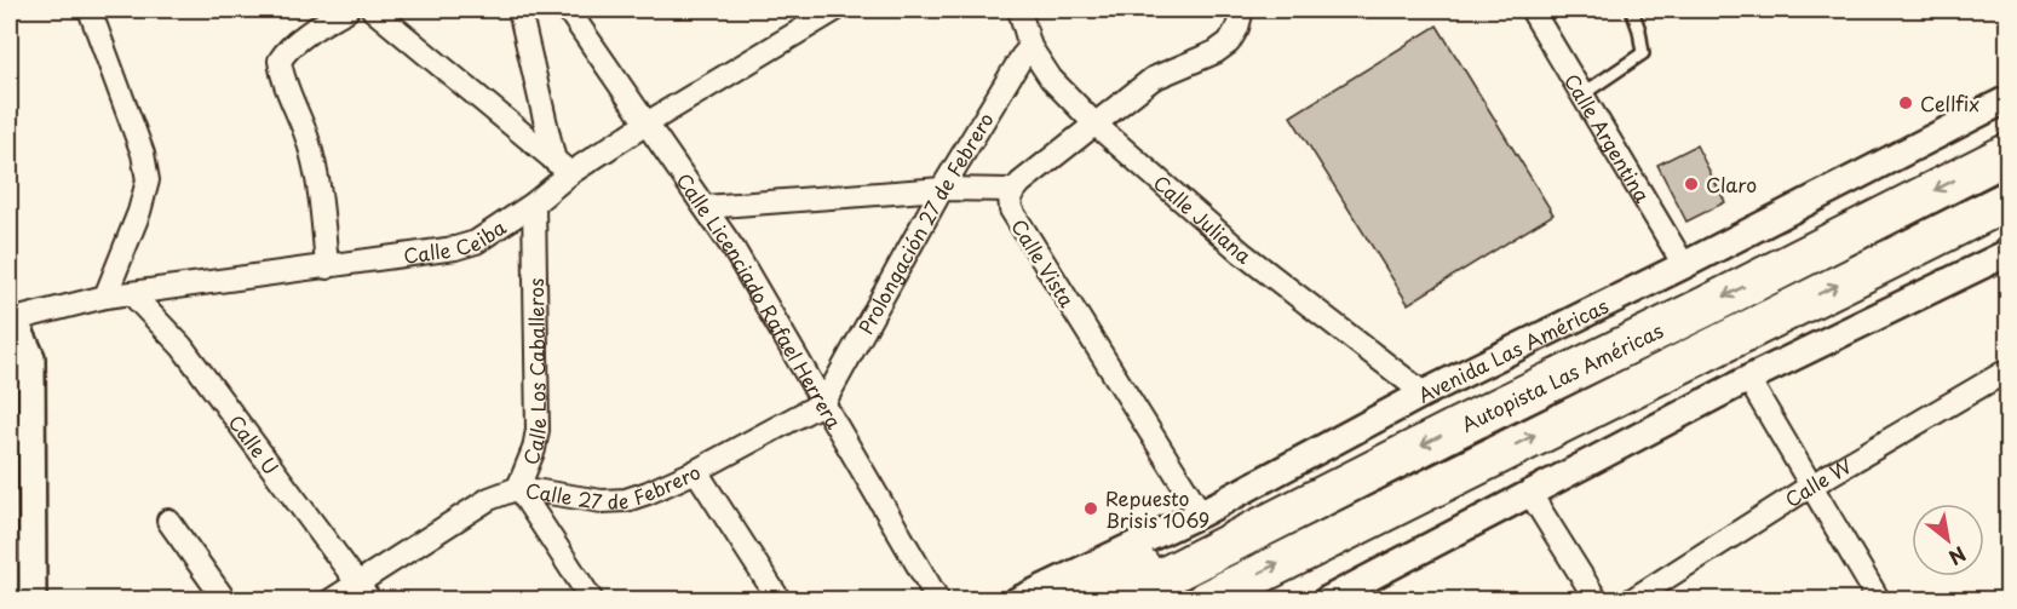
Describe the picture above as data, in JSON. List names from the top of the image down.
{
  "streets": {
    "highway": ["Autopista Las Américas"],
    "street": [
      "Calle Argentina",
      "Calle Juliana",
      "Prolongación 27 de Febrero",
      "Calle Ceiba",
      "Calle Vista",
      "Calle Licenciado Rafael Herrera",
      "Avenida Las Américas",
      "Calle Los Caballeros",
      "Calle U",
      "Calle 27 de Febrero",
      "Calle W"
    ]
  },
  "crossings": [
    ["Calle Argentina", "Avenida Las Américas"],
    ["Calle Juliana", "Prolongación 27 de Febrero"],
    ["Calle Juliana", "Calle Vista"],
    ["Calle Juliana", "Avenida Las Américas"],
    ["Prolongación 27 de Febrero", "Calle Licenciado Rafael Herrera"],
    ["Prolongación 27 de Febrero", "Calle 27 de Febrero"],
    ["Calle Ceiba", "Calle Licenciado Rafael Herrera"],
    ["Calle Ceiba", "Calle Los Caballeros"],
    ["Calle Ceiba", "Calle U"],
    ["Calle Vista", "Avenida Las Américas"],
    ["Calle Licenciado Rafael Herrera", "Calle 27 de Febrero"],
    ["Calle Los Caballeros", "Calle 27 de Febrero"],
    ["Calle U", "Calle 27 de Febrero"]
  ],
  "places": ["Cellfix", "Claro", "Repuesto Brisis 1069"],
  "north": "bottom right"
}
